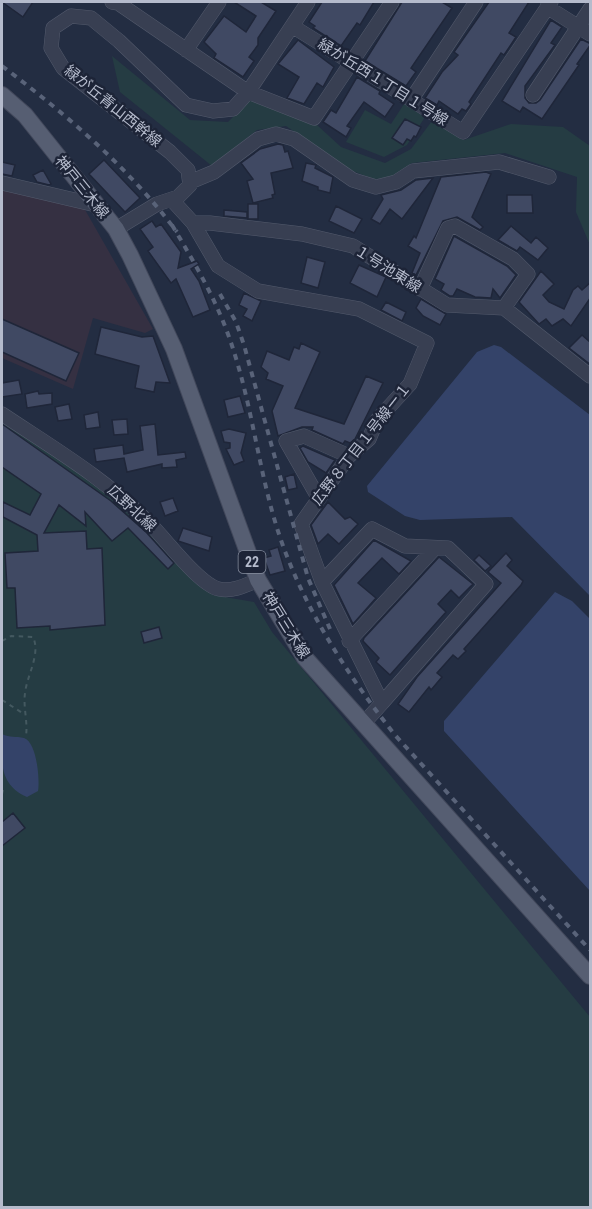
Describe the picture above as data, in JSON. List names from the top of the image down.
{
  "streets": {
    "main road": ["神戸三木線", "22"],
    "street": [
      "緑が丘西１丁目１号線",
      "緑が丘青山西幹線",
      "１号池東線",
      "広野８丁目１号線ー１",
      "広野北線"
    ]
  },
  "crossings": [
    ["緑が丘西１丁目１号線", "緑が丘青山西幹線"],
    ["神戸三木線", "広野北線"],
    ["１号池東線", "広野８丁目１号線ー１"]
  ]
}
